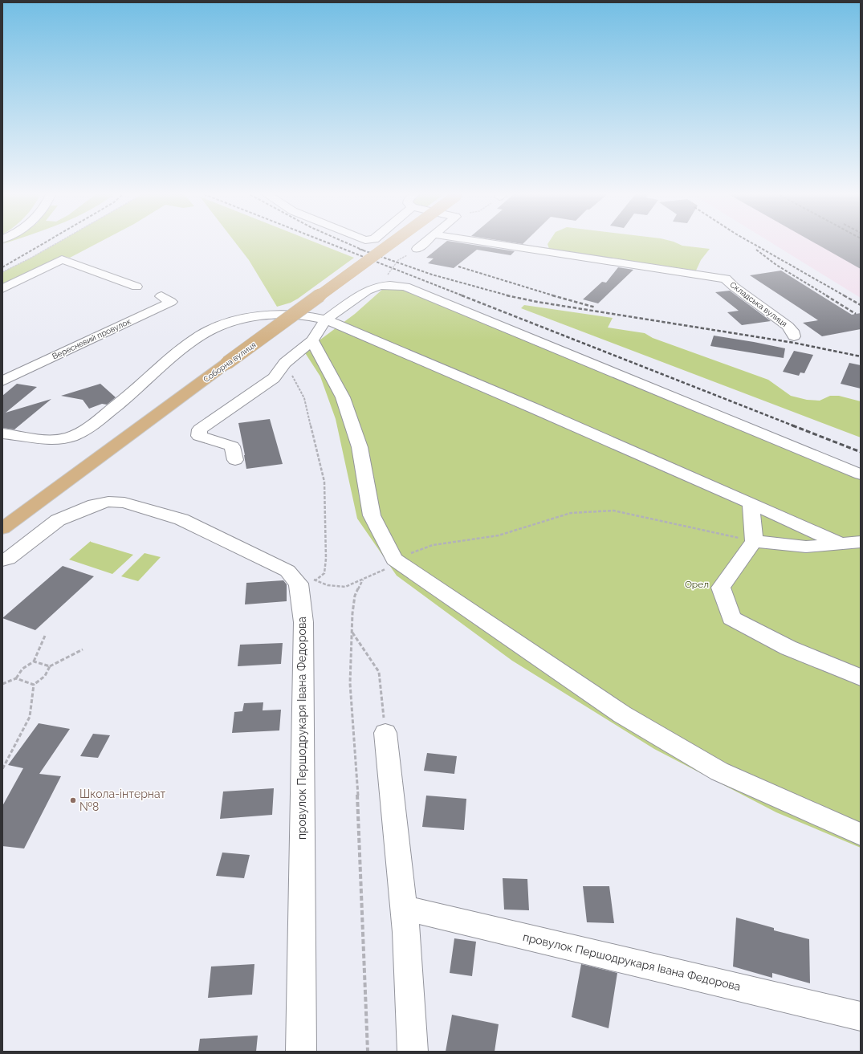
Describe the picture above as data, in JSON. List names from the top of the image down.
{
  "streets": {
    "main road": ["Соборна вулиця"],
    "street": ["Складська вулиця", "Вересневий провулок", "провулок Першодрукаря Івана Федорова"]
  },
  "parks": ["Орел"],
  "places": ["Школа-інтернат №8"]
}
